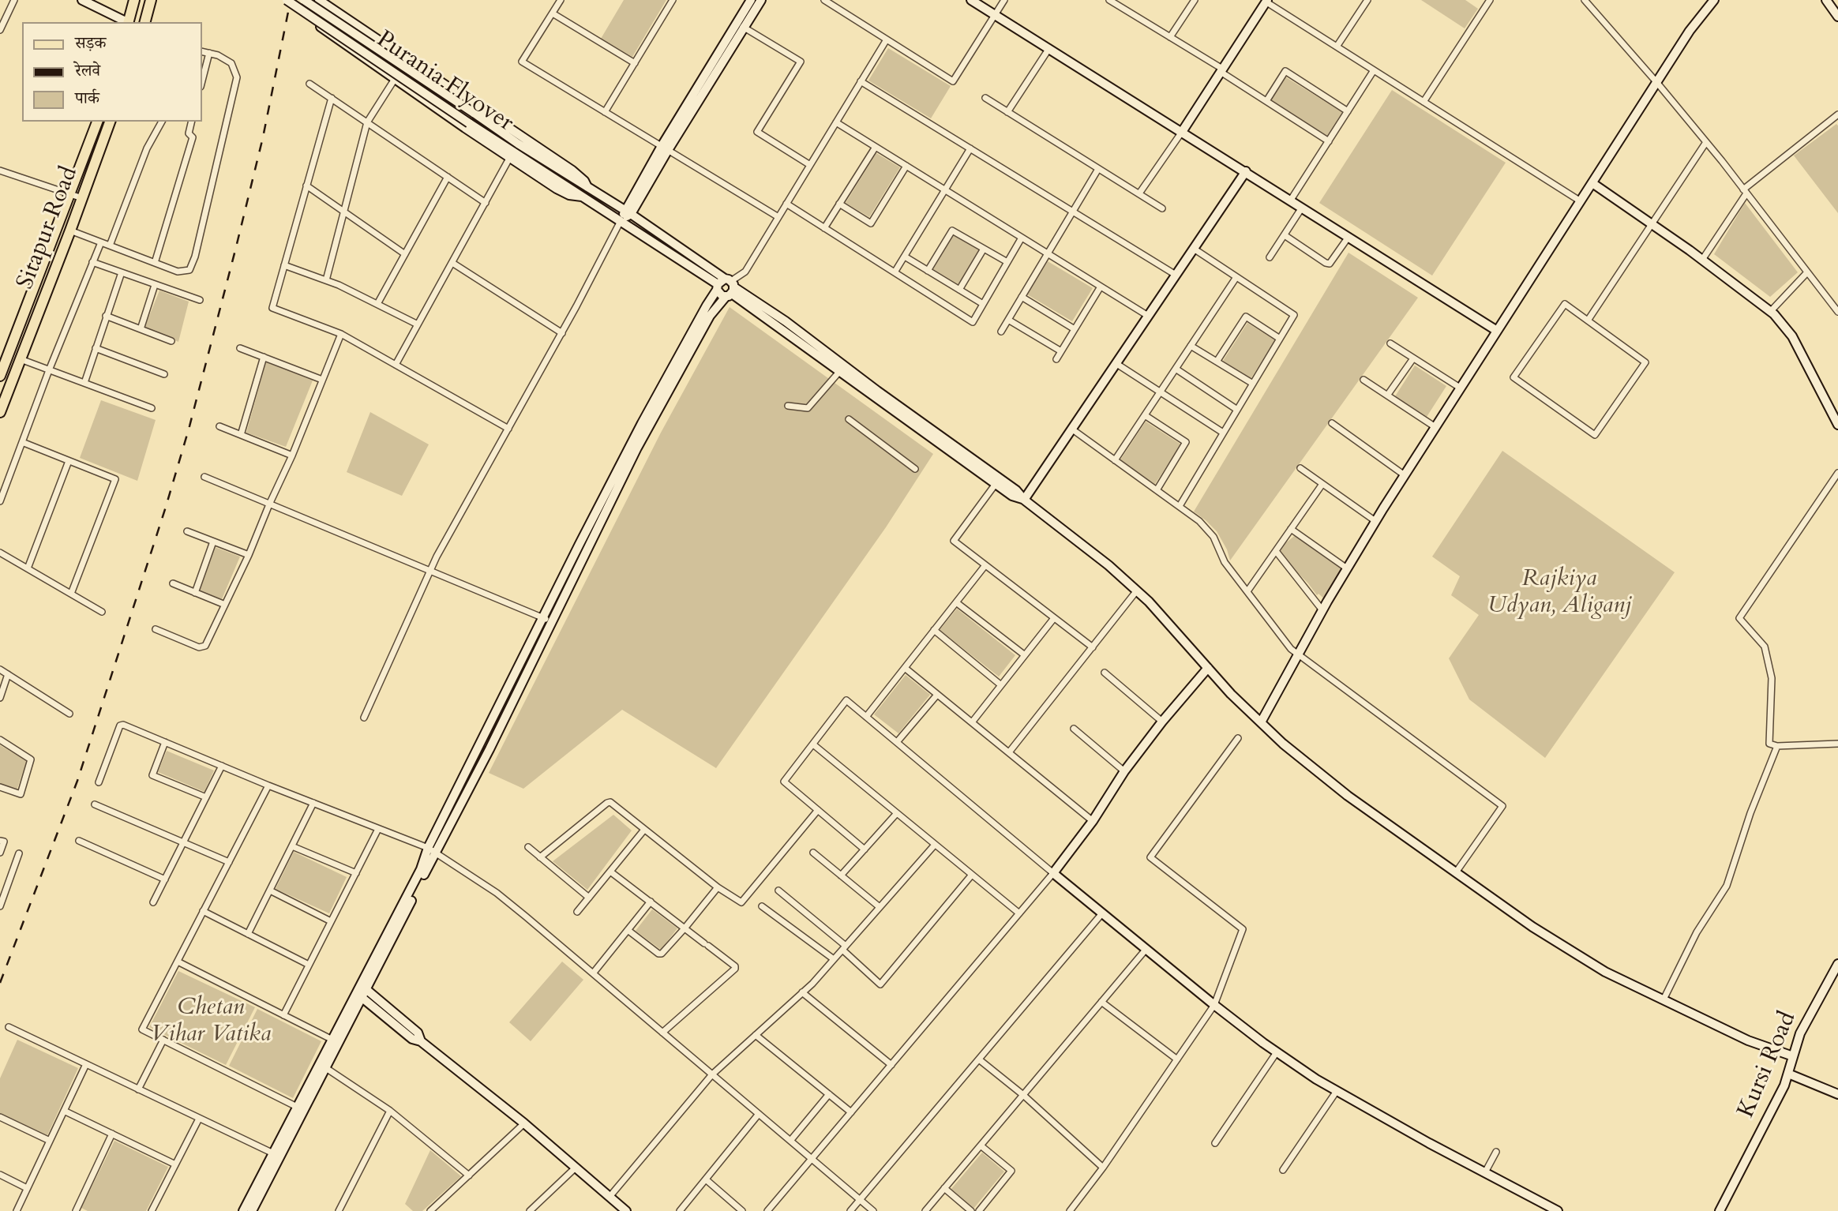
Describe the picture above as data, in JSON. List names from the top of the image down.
{
  "streets": {
    "main road": ["Sitapur Road"],
    "street": ["Purania Flyover", "Kursi Road"]
  },
  "parks": ["Rajkiya Udyan, Aliganj", "Chetan Vihar Vatika"],
  "legend": ["सड़क", "रेलवे", "पार्क"]
}
